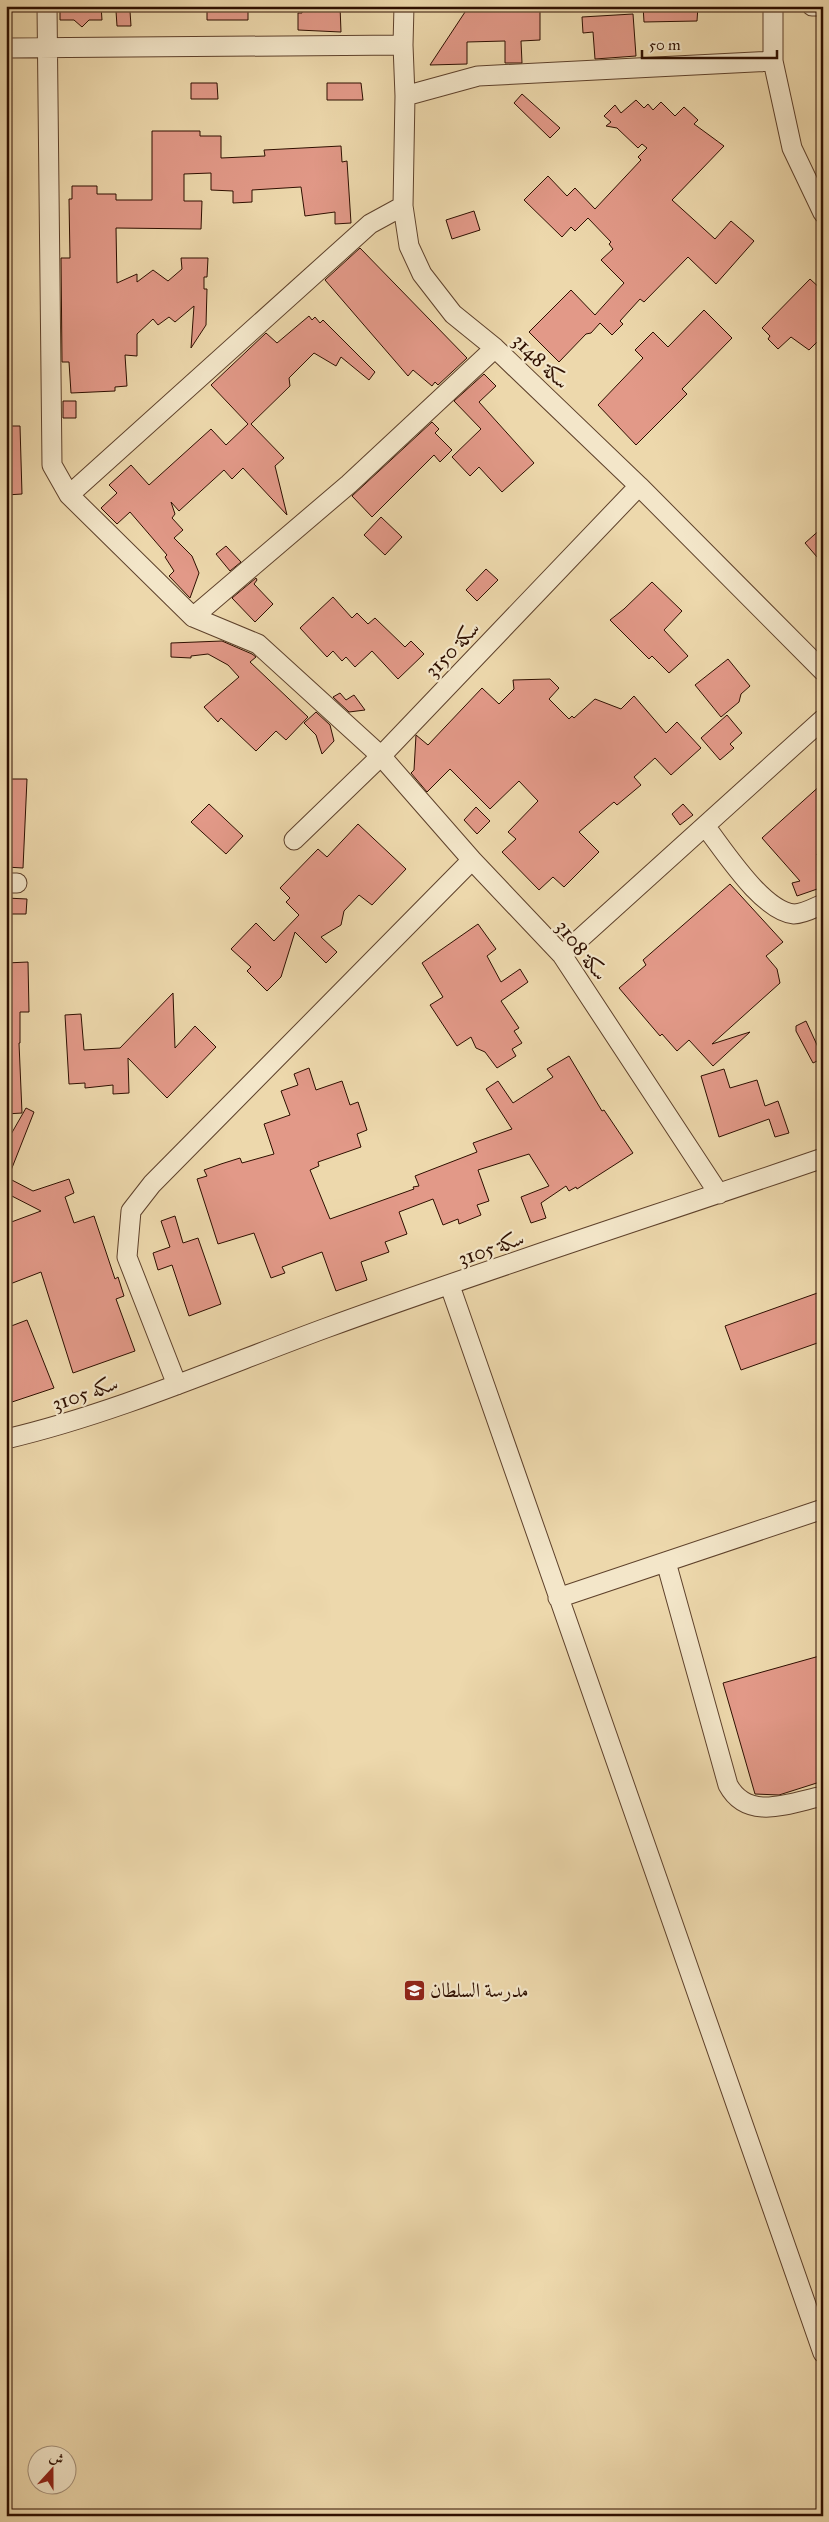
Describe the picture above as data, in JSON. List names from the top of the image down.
{
  "streets": {
    "street": [
      "سكة 3148",
      "سكة 3150",
      "سكة 3108",
      "سكة 3105",
      "سكه 3105"
    ]
  },
  "crossings": [
    ["سكة 3148", "سكة 3150"],
    ["سكة 3150", "سكة 3108"],
    ["سكة 3108", "سكة 3105"],
    ["سكة 3105", "سكه 3105"]
  ],
  "places": {
    "school or university": ["مدرسة السلطان"]
  },
  "scale_bar": "50 m",
  "north": "top"
}
